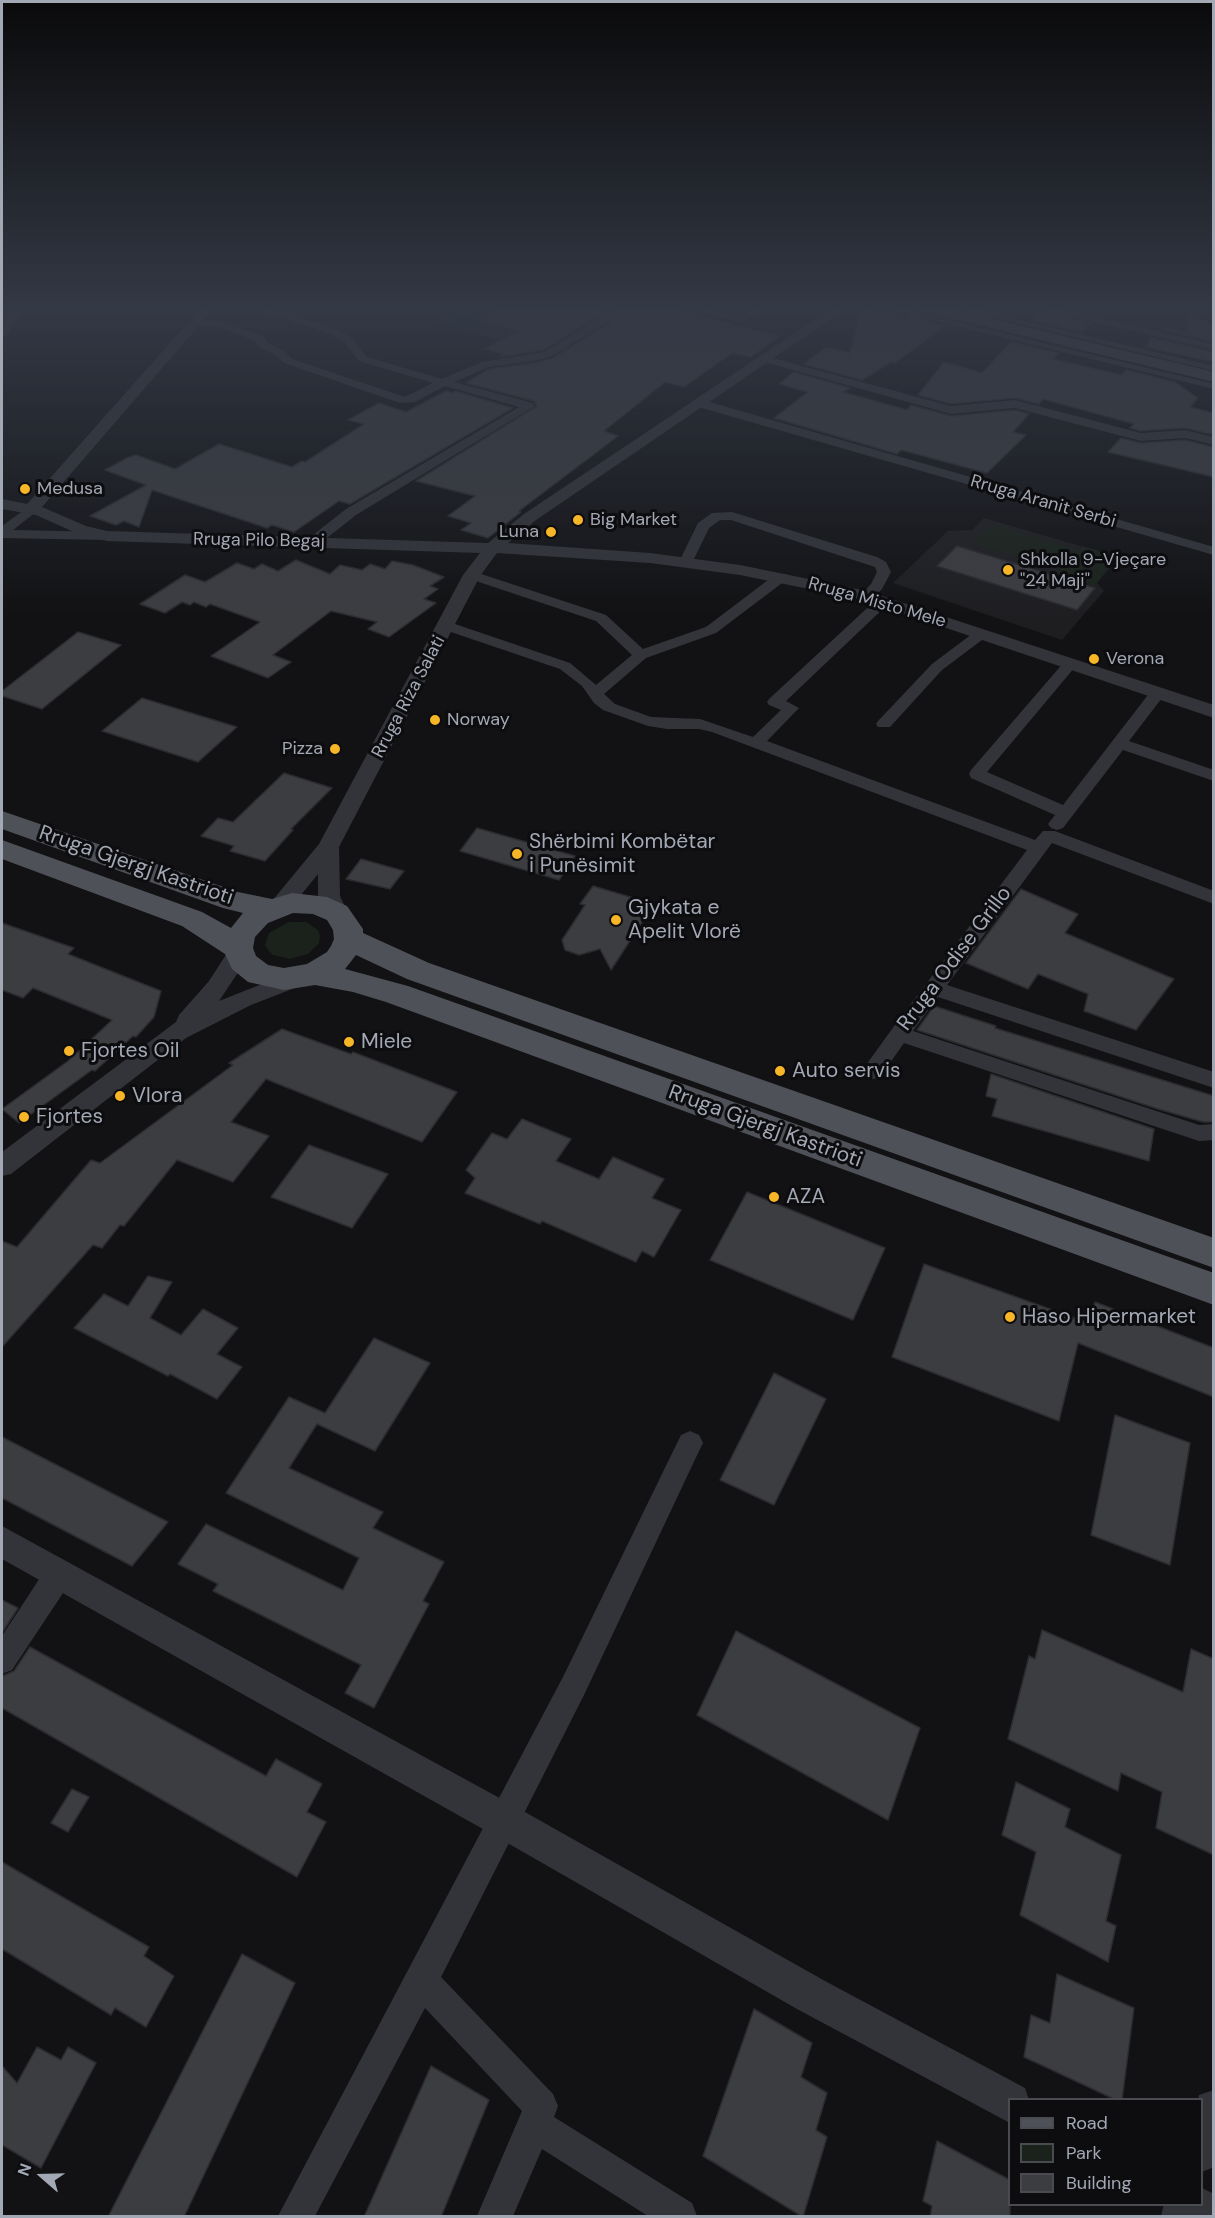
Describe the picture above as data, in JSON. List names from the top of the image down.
{
  "streets": {
    "main road": ["Rruga Gjergj Kastrioti"],
    "street": [
      "Rruga Aranit Serbi",
      "Rruga Pilo Begaj",
      "Rruga Misto Mele",
      "Rruga Riza Salati",
      "Rruga Odise Grillo"
    ]
  },
  "crossings": [
    ["Rruga Pilo Begaj", "Rruga Misto Mele"],
    ["Rruga Pilo Begaj", "Rruga Riza Salati"],
    ["Rruga Misto Mele", "Rruga Riza Salati"],
    ["Rruga Misto Mele", "Rruga Odise Grillo"],
    ["Rruga Riza Salati", "Rruga Gjergj Kastrioti"]
  ],
  "places": [
    "Medusa",
    "Big Market",
    "Luna",
    "Shkolla 9-Vjeçare \"24 Maji\"",
    "Verona",
    "Norway",
    "Pizza",
    "Shërbimi Kombëtar i Punësimit",
    "Gjykata e Apelit Vlorë",
    "Miele",
    "Fjortes Oil",
    "Auto servis",
    "Vlora",
    "Fjortes",
    "AZA",
    "Haso Hipermarket"
  ],
  "legend": ["Road", "Park", "Building"],
  "north": "left"
}
